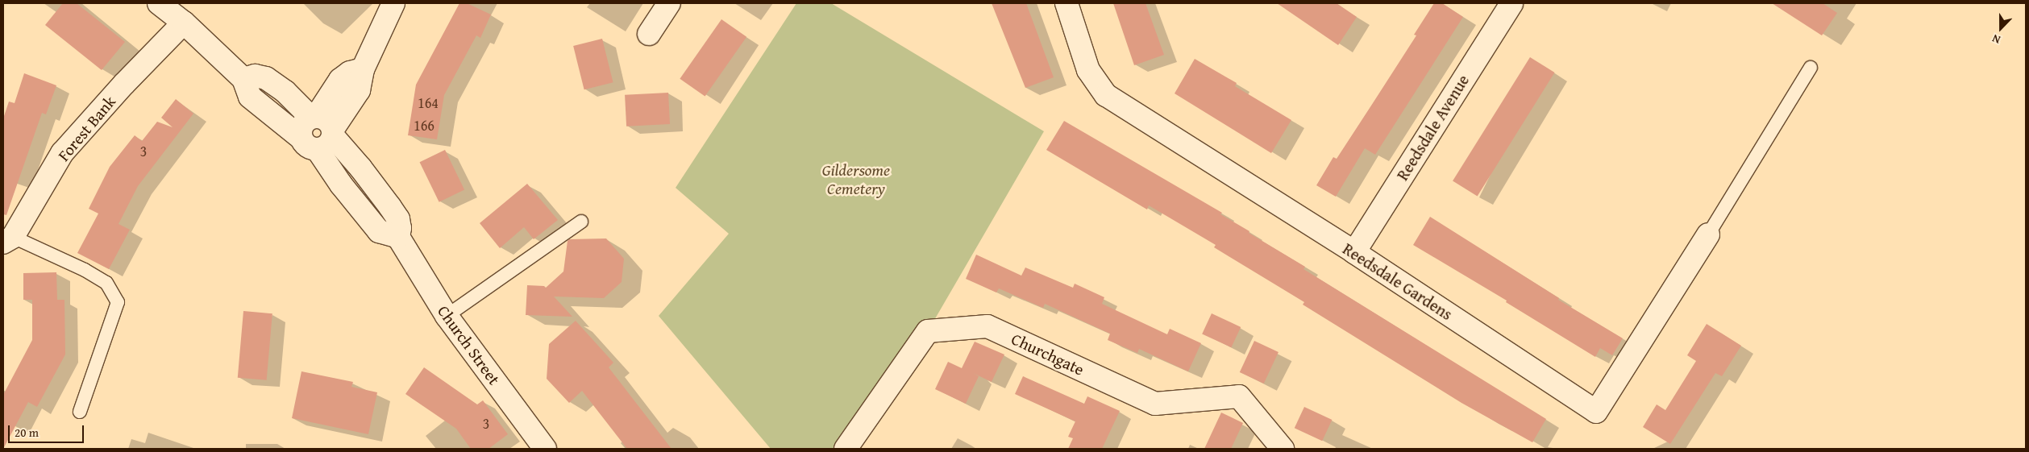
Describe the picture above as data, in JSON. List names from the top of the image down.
{
  "streets": {
    "street": [
      "Reedsdale Avenue",
      "Forest Bank",
      "Reedsdale Gardens",
      "Church Street",
      "Churchgate"
    ]
  },
  "crossings": [
    ["Reedsdale Avenue", "Reedsdale Gardens"],
    ["Forest Bank", "Church Street"]
  ],
  "parks": ["Gildersome Cemetery"],
  "house_numbers": [
    "164",
    "166",
    "3",
    "3"
  ],
  "scale_bar": "20 m",
  "north": "bottom"
}
